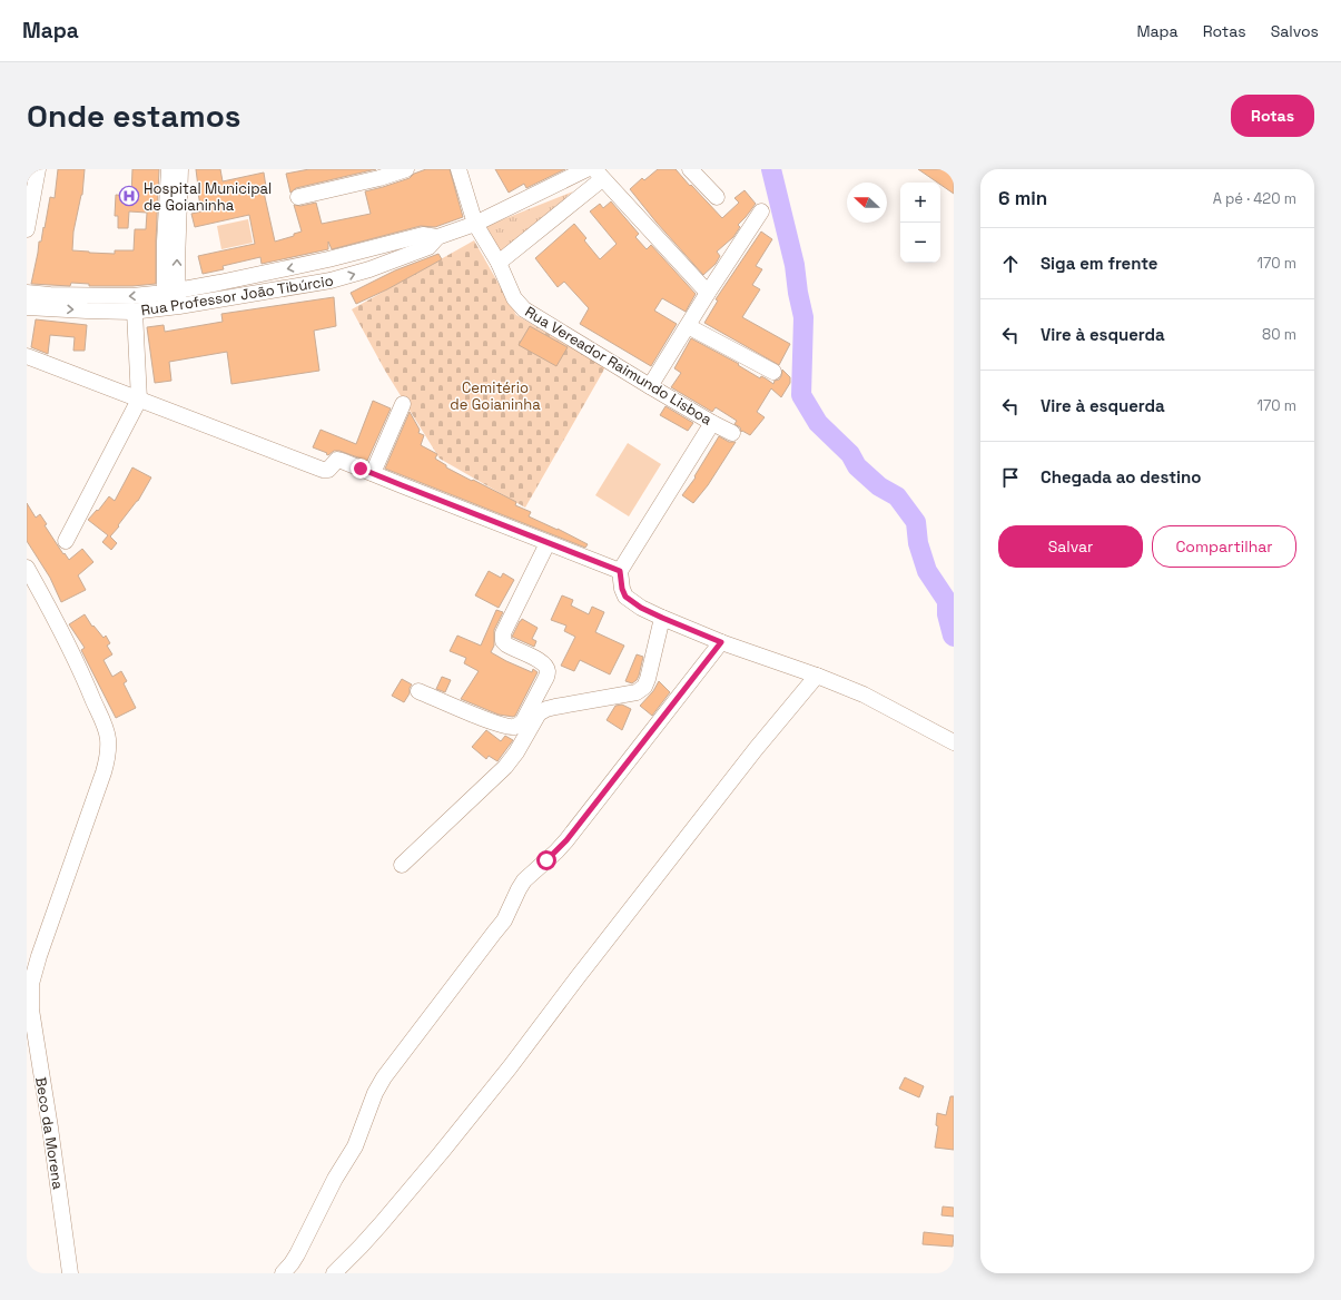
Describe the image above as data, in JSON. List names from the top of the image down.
{
  "streets": {
    "street": ["Rua Professor João Tibúrcio", "Rua Vereador Raimundo Lisboa", "Beco da Morena"]
  },
  "crossings": [
    ["Rua Professor João Tibúrcio", "Rua Vereador Raimundo Lisboa"]
  ],
  "parks": ["Cemitério de Goianinha"],
  "places": {
    "hospital": ["Hospital Municipal de Goianinha"]
  },
  "north": "left",
  "page": {
    "header": "Mapa",
    "nav": ["Mapa", "Rotas", "Salvos"],
    "buttons": [
      "Rotas",
      ["Salvar", "Compartilhar"]
    ],
    "title": "Onde estamos",
    "heading": ["6 min", "A pé · 420 m"],
    "map_buttons": ["+", "−"],
    "list": [
      ["Siga em frente", "170 m"],
      ["Vire à esquerda", "80 m"],
      ["Vire à esquerda", "170 m"],
      "Chegada ao destino"
    ]
  }
}
